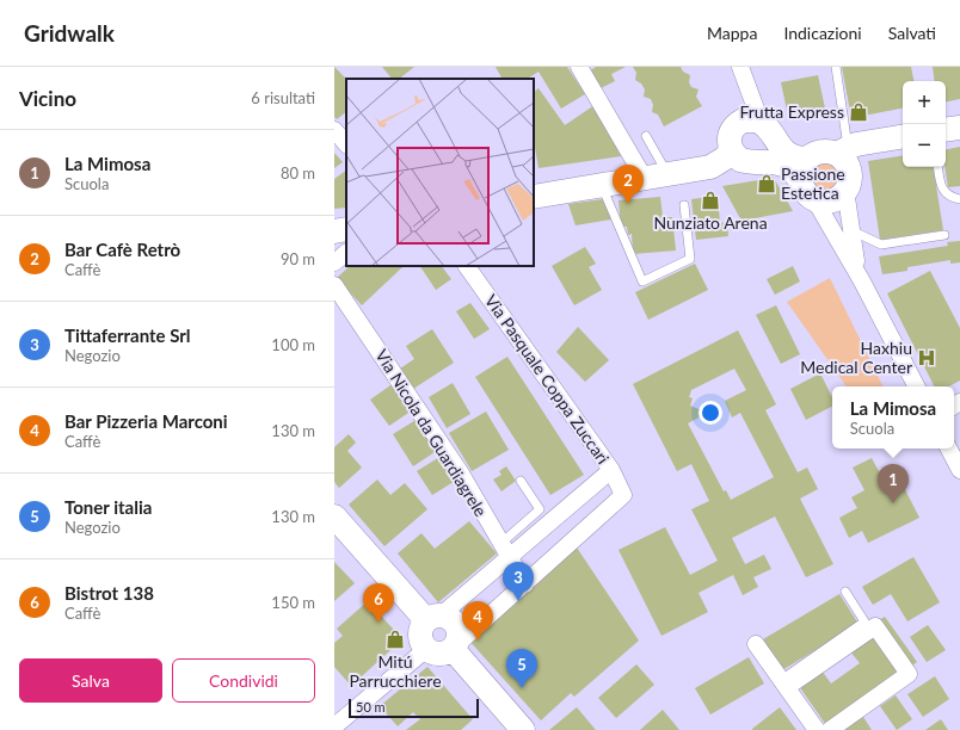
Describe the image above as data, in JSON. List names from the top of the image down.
{
  "streets": {
    "street": ["Via Pasquale Coppa Zuccari", "Via Nicola da Guardiagrele"]
  },
  "crossings": [
    ["Via Pasquale Coppa Zuccari", "Via Nicola da Guardiagrele"]
  ],
  "places": {
    "shop": [
      "Frutta Express",
      "Passione Estetica",
      "Nunziato Arena",
      "Mitú Parrucchiere"
    ],
    "hospital": ["Haxhiu Medical Center"]
  },
  "scale_bar": "50 m",
  "page": {
    "header": "Gridwalk",
    "nav": ["Mappa", "Indicazioni", "Salvati"],
    "heading": ["Vicino", "6 risultati"],
    "map_buttons": ["+", "−"],
    "list": [
      {
        "mark": "1",
        "name": "La Mimosa",
        "note": "Scuola",
        "value": "80 m"
      },
      {
        "mark": "2",
        "name": "Bar Cafè Retrò",
        "note": "Caffè",
        "value": "90 m"
      },
      {
        "mark": "3",
        "name": "Tittaferrante Srl",
        "note": "Negozio",
        "value": "100 m"
      },
      {
        "mark": "4",
        "name": "Bar Pizzeria Marconi",
        "note": "Caffè",
        "value": "130 m"
      },
      {
        "mark": "5",
        "name": "Toner italia",
        "note": "Negozio",
        "value": "130 m"
      },
      {
        "mark": "6",
        "name": "Bistrot 138",
        "note": "Caffè",
        "value": "150 m"
      }
    ],
    "pins": [
      "2",
      "1",
      "3",
      "6",
      "4",
      "5"
    ],
    "popup": ["La Mimosa", "Scuola"],
    "buttons": ["Salva", "Condividi"],
    "scale": "50 m"
  }
}
